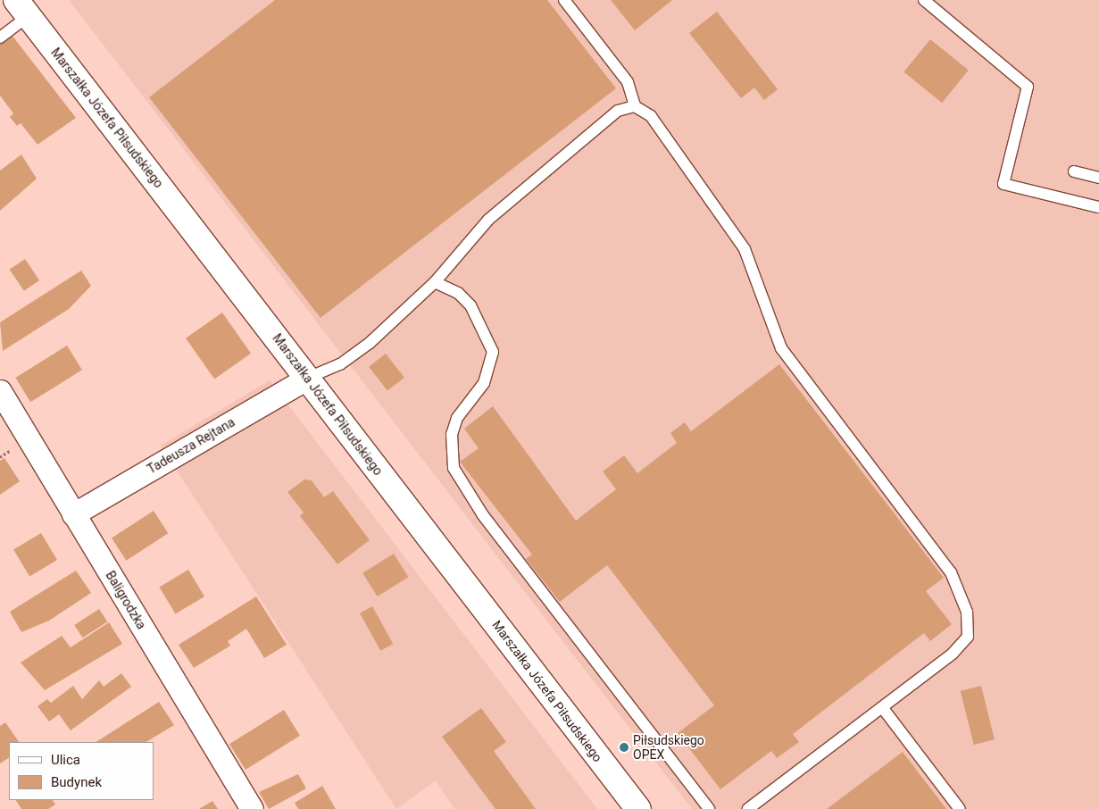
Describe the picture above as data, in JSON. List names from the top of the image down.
{
  "streets": {
    "main road": ["Marszałka Józefa Piłsudskiego"],
    "street": ["Tadeusza Rejtana", "Baligrodzka"]
  },
  "crossings": [
    ["Marszałka Józefa Piłsudskiego", "Tadeusza Rejtana"],
    ["Tadeusza Rejtana", "Baligrodzka"]
  ],
  "places": ["Piłsudskiego OPEX"],
  "legend": ["Ulica", "Budynek"]
}
